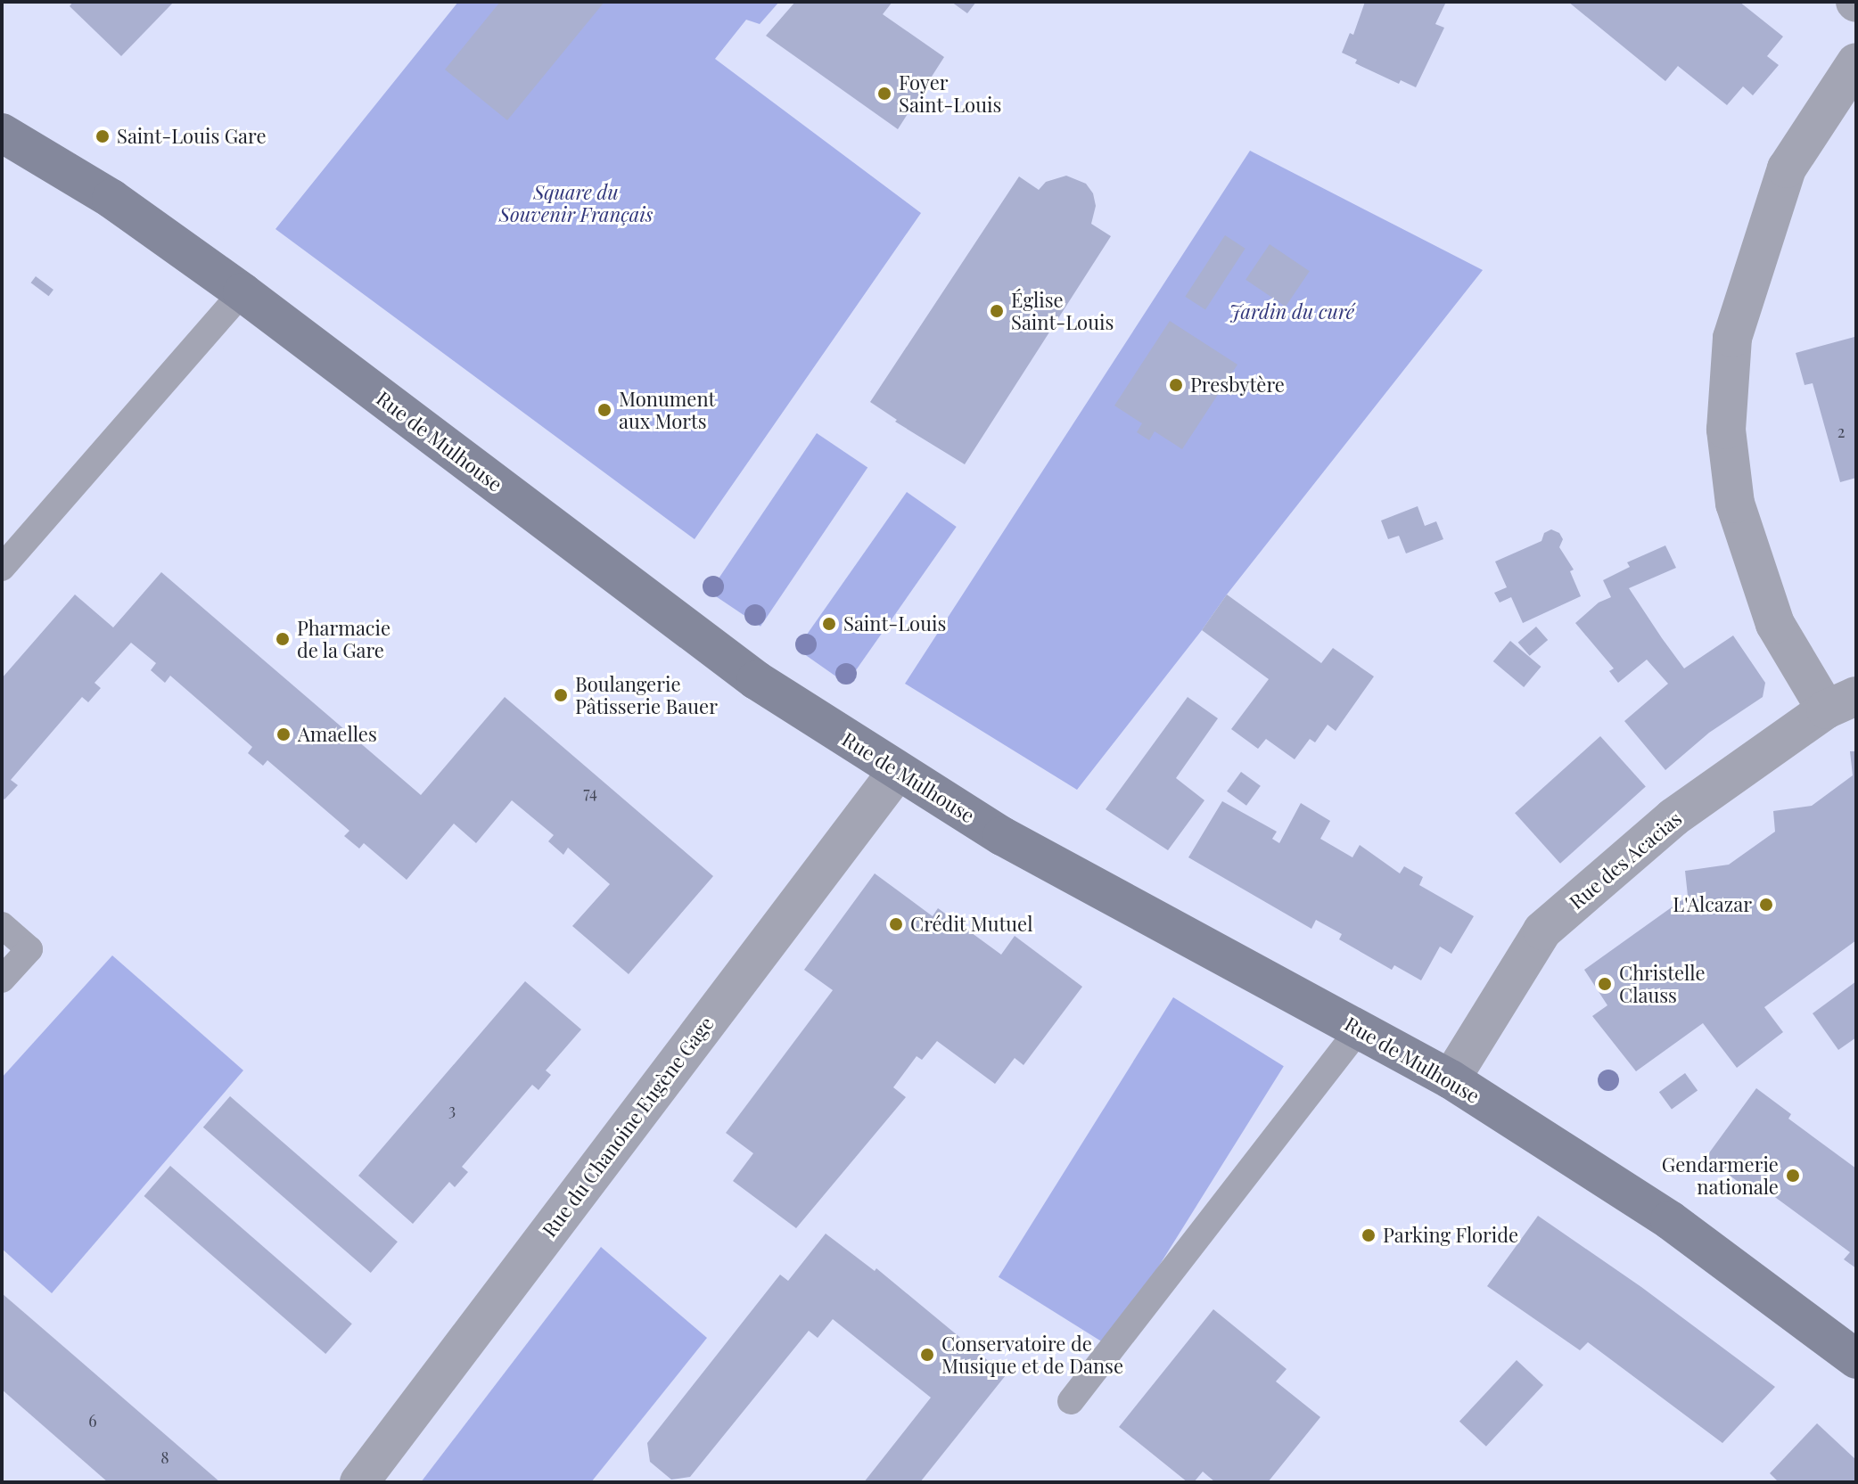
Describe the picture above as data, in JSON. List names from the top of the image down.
{
  "streets": {
    "main road": ["Rue de Mulhouse"],
    "street": ["Rue des Acacias", "Rue du Chanoine Eugène Gage"]
  },
  "crossings": [
    ["Rue de Mulhouse", "Rue des Acacias"],
    ["Rue de Mulhouse", "Rue du Chanoine Eugène Gage"]
  ],
  "parks": ["Square du Souvenir Français", "Jardin du curé"],
  "places": [
    "Foyer Saint-Louis",
    "Saint-Louis Gare",
    "Église Saint-Louis",
    "Presbytère",
    "Monument aux Morts",
    "Saint-Louis",
    "Pharmacie de la Gare",
    "Boulangerie Pâtisserie Bauer",
    "Amaelles",
    "L'Alcazar",
    "Crédit Mutuel",
    "Christelle Clauss",
    "Gendarmerie nationale",
    "Parking Floride",
    "Conservatoire de Musique et de Danse"
  ],
  "house_numbers": [
    "2",
    "74",
    "3",
    "6",
    "8"
  ]
}
